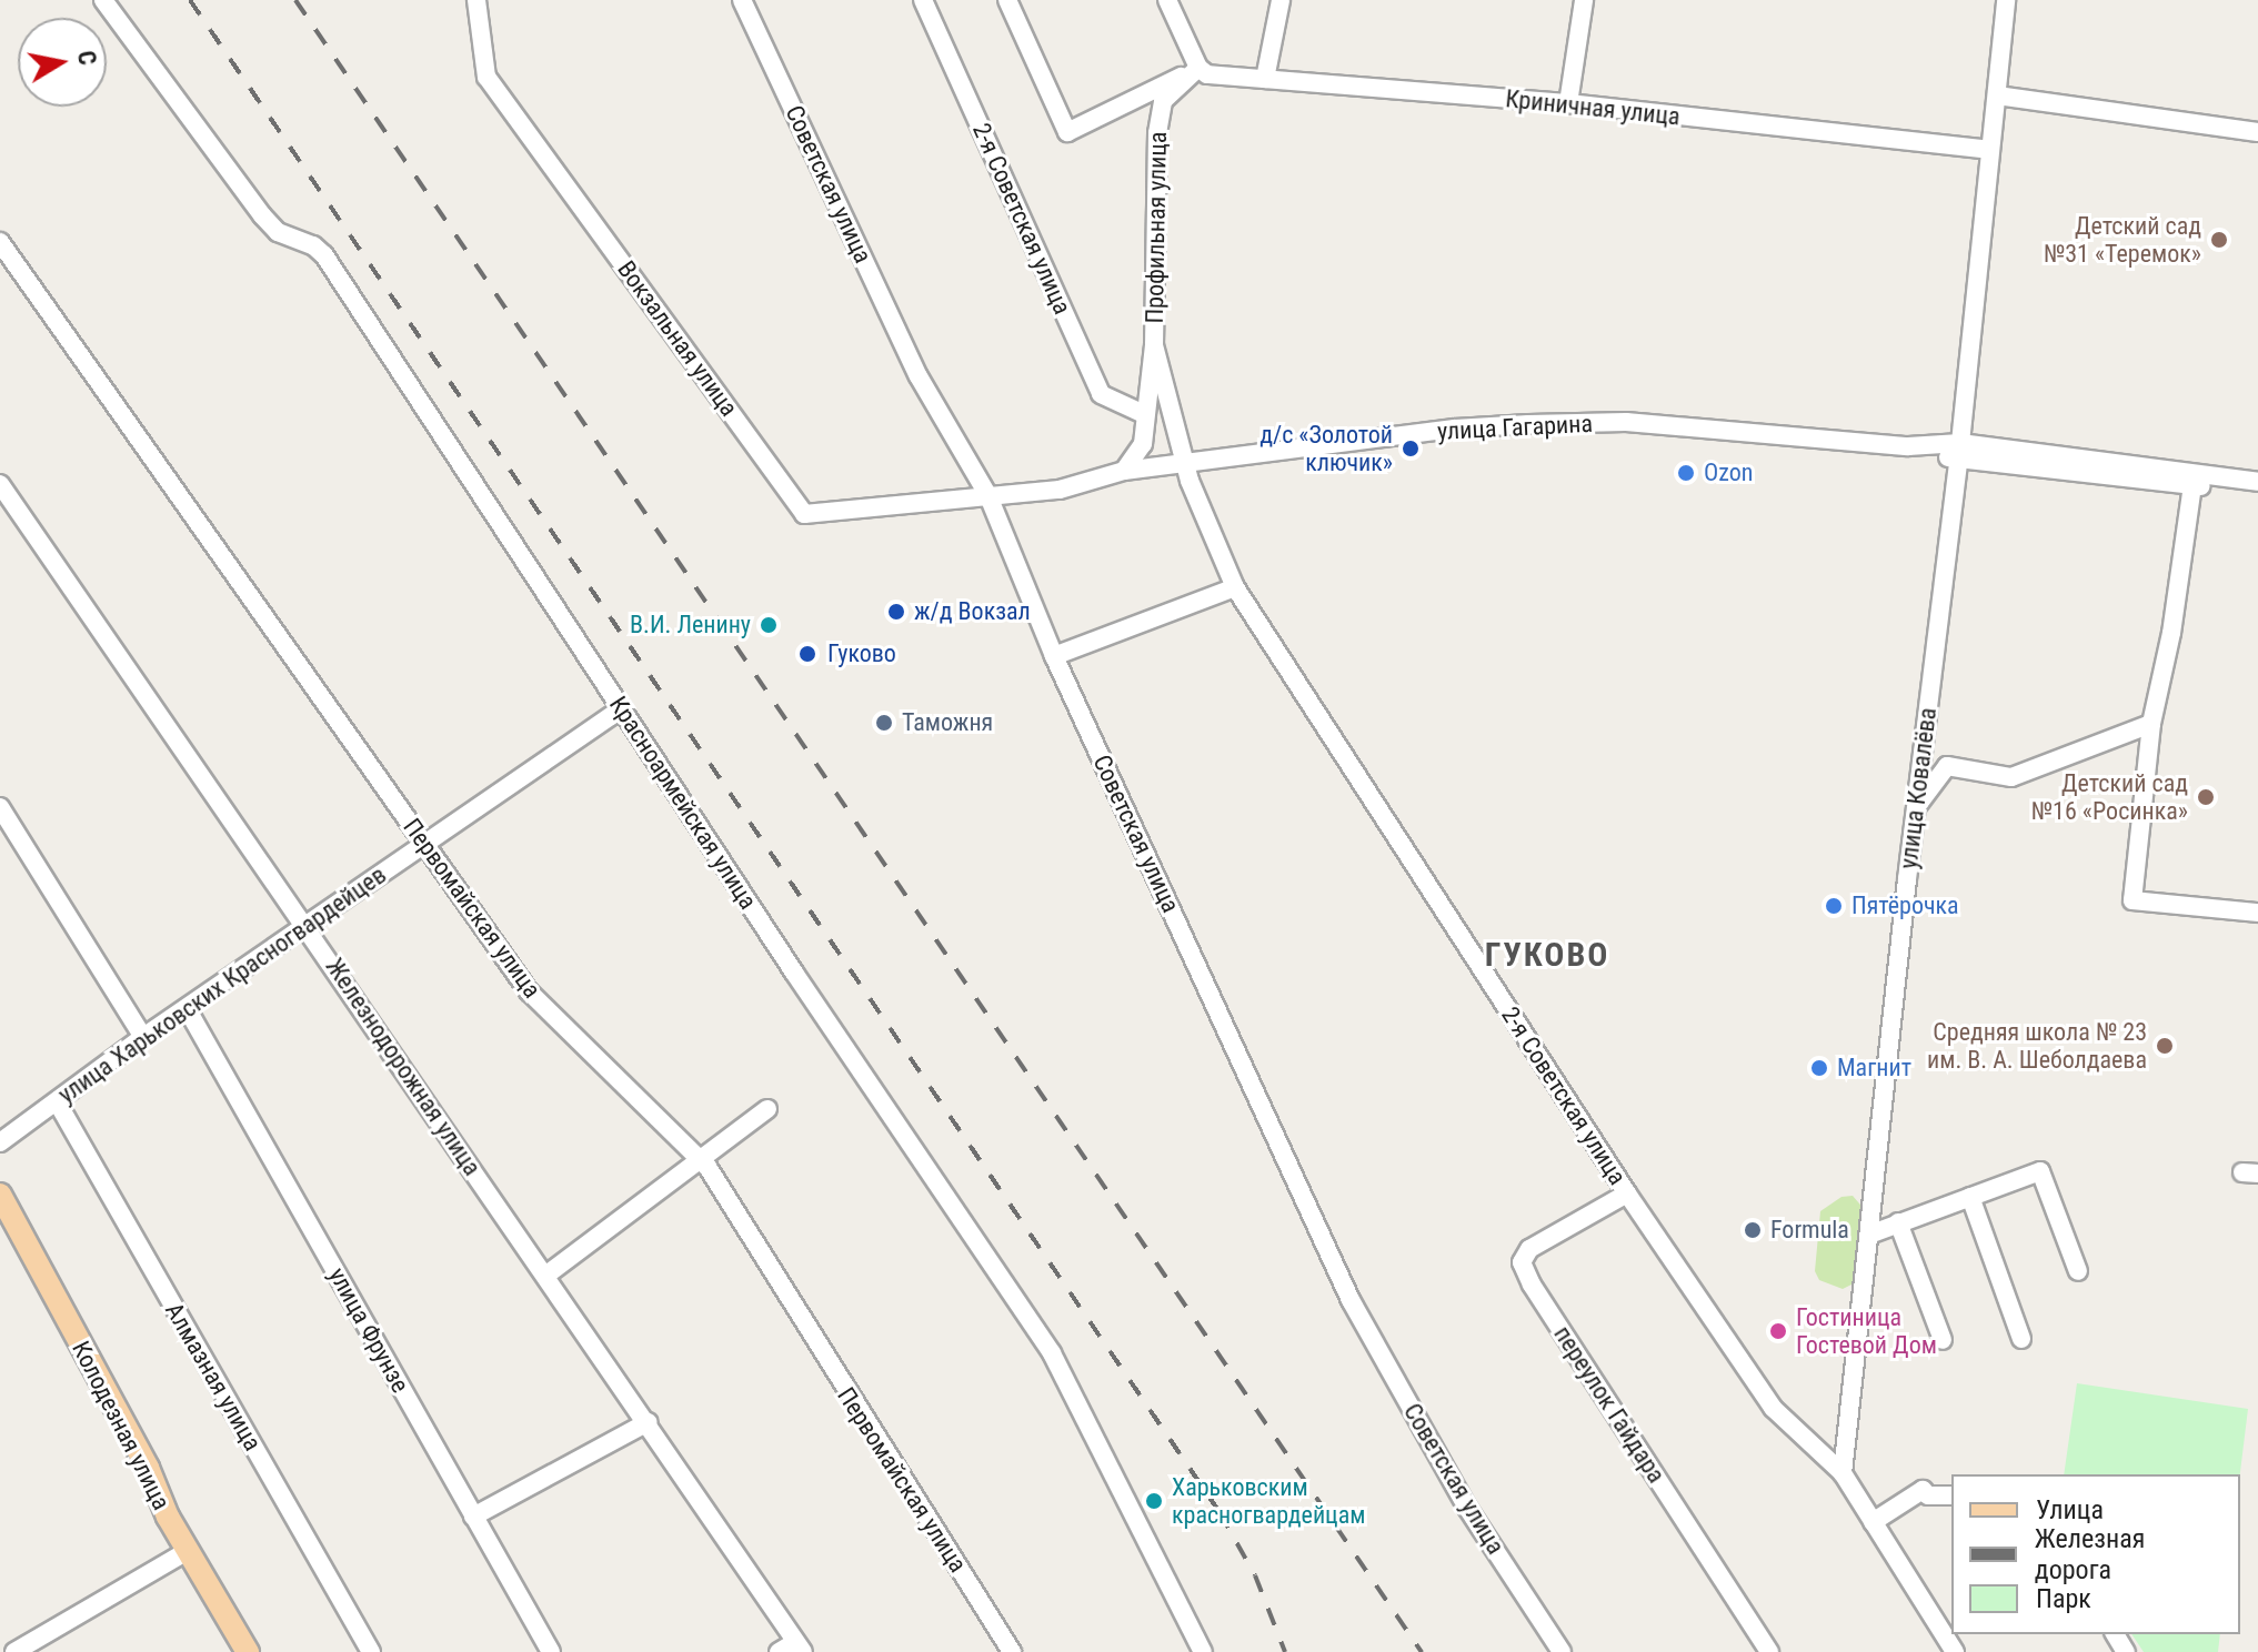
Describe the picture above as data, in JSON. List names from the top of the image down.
{
  "streets": {
    "main road": ["Колодезная улица"],
    "street": [
      "Криничная улица",
      "Советская улица",
      "2-я Советская улица",
      "Профильная улица",
      "Вокзальная улица",
      "улица Гагарина",
      "улица Ковалёва",
      "Красноармейская улица",
      "Первомайская улица",
      "улица Харьковских Красногвардейцев",
      "Железнодорожная улица",
      "улица Фрунзе",
      "Алмазная улица",
      "переулок Гайдара"
    ]
  },
  "crossings": [
    ["Криничная улица", "Профильная улица"],
    ["Криничная улица", "улица Ковалёва"],
    ["Советская улица", "Вокзальная улица"],
    ["Советская улица", "улица Гагарина"],
    ["2-я Советская улица", "Профильная улица"],
    ["2-я Советская улица", "улица Гагарина"],
    ["2-я Советская улица", "улица Ковалёва"],
    ["2-я Советская улица", "переулок Гайдара"],
    ["Профильная улица", "улица Гагарина"],
    ["Вокзальная улица", "улица Гагарина"],
    ["улица Гагарина", "улица Ковалёва"],
    ["Красноармейская улица", "улица Харьковских Красногвардейцев"],
    ["Первомайская улица", "улица Харьковских Красногвардейцев"],
    ["улица Харьковских Красногвардейцев", "Железнодорожная улица"],
    ["улица Харьковских Красногвардейцев", "улица Фрунзе"],
    ["улица Харьковских Красногвардейцев", "Алмазная улица"]
  ],
  "districts": ["ГУКОВО"],
  "places": [
    "Детский сад №31 «Теремок»",
    "д/с «Золотой ключик»",
    "Ozon",
    "ж/д Вокзал",
    "В.И. Ленину",
    "Гуково",
    "Таможня",
    "Детский сад №16 «Росинка»",
    "Пятёрочка",
    "Средняя школа № 23 им. В. А. Шеболдаева",
    "Магнит",
    "Formula",
    "Гостиница Гостевой Дом",
    "Харьковским красногвардейцам"
  ],
  "legend": ["Улица", "Железная дорога", "Парк"],
  "north": "right"
}
